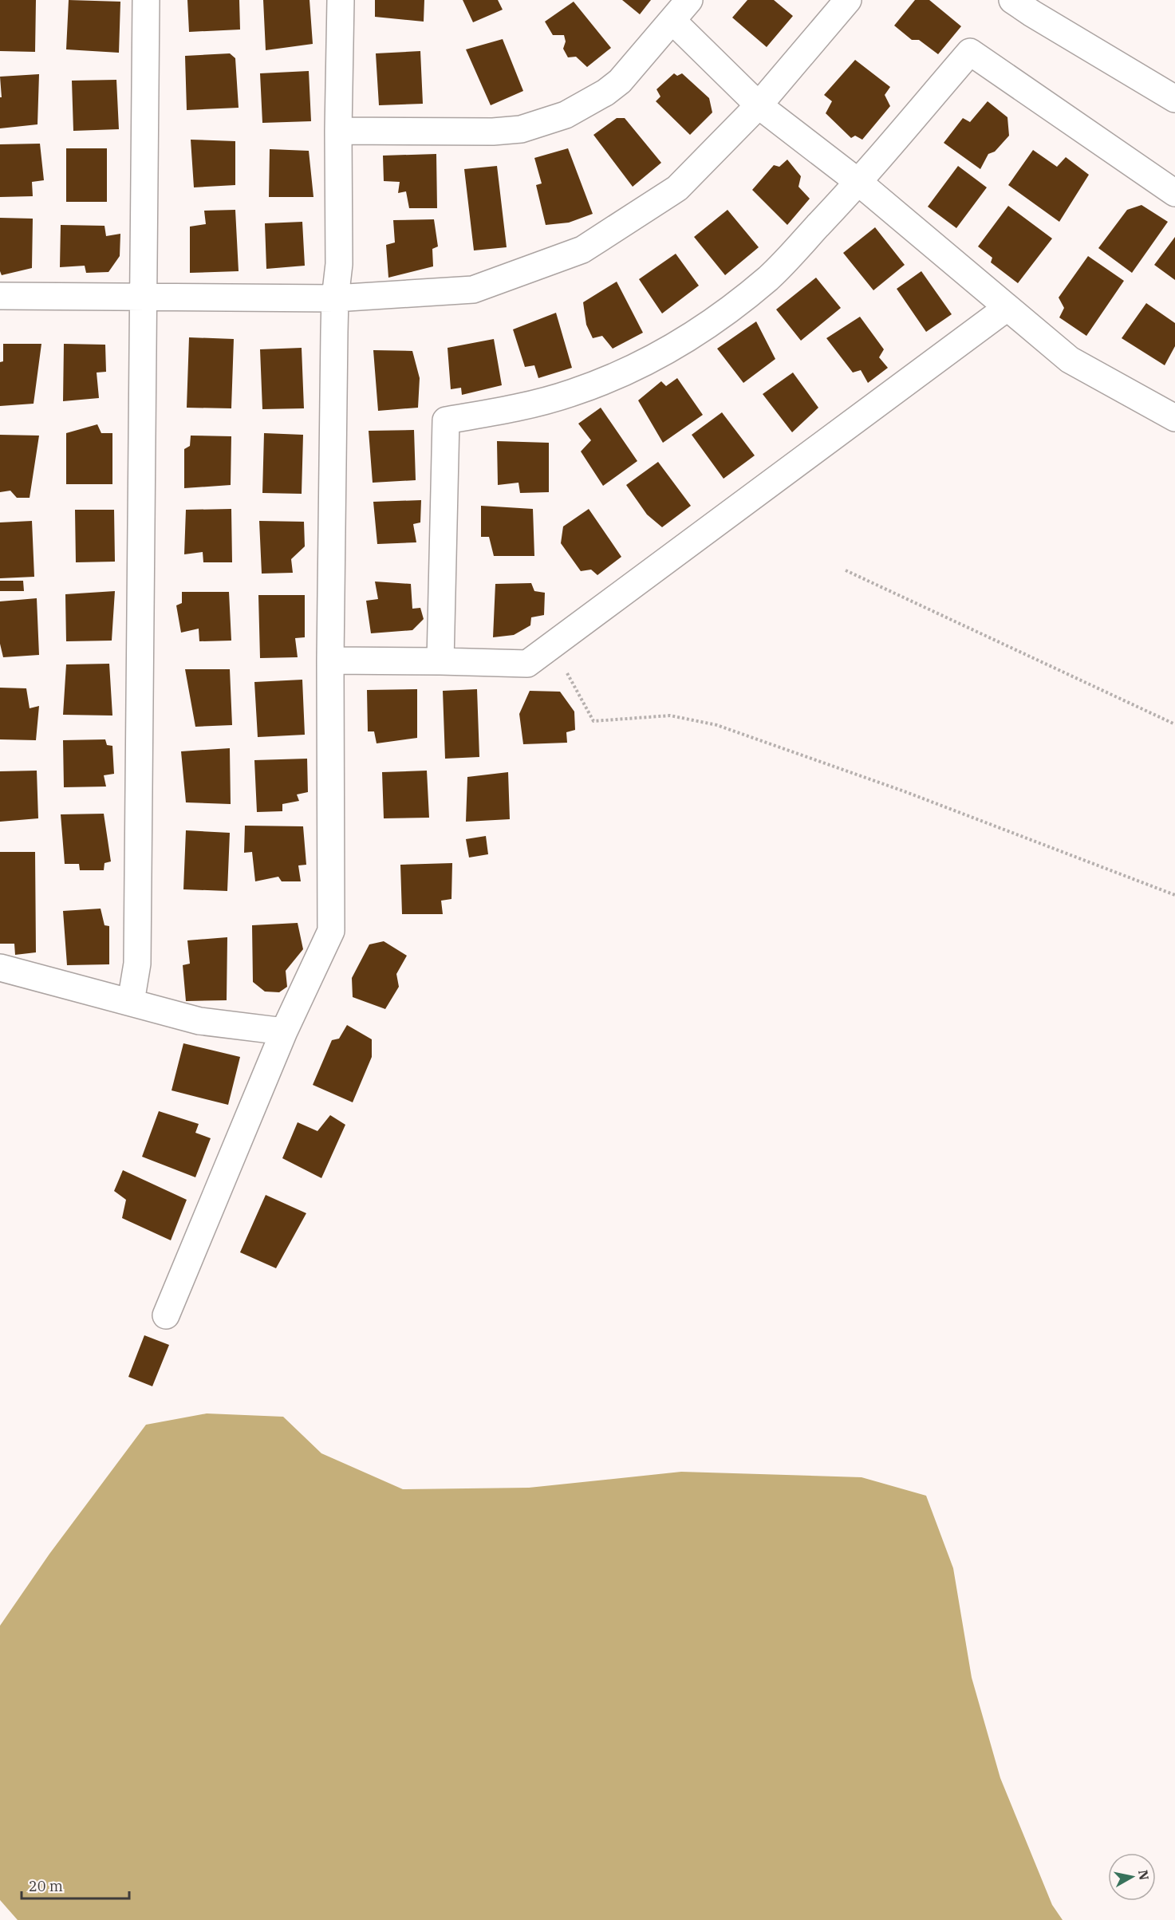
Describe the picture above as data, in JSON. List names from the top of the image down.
{
  "scale_bar": "20 m",
  "north": "right"
}
